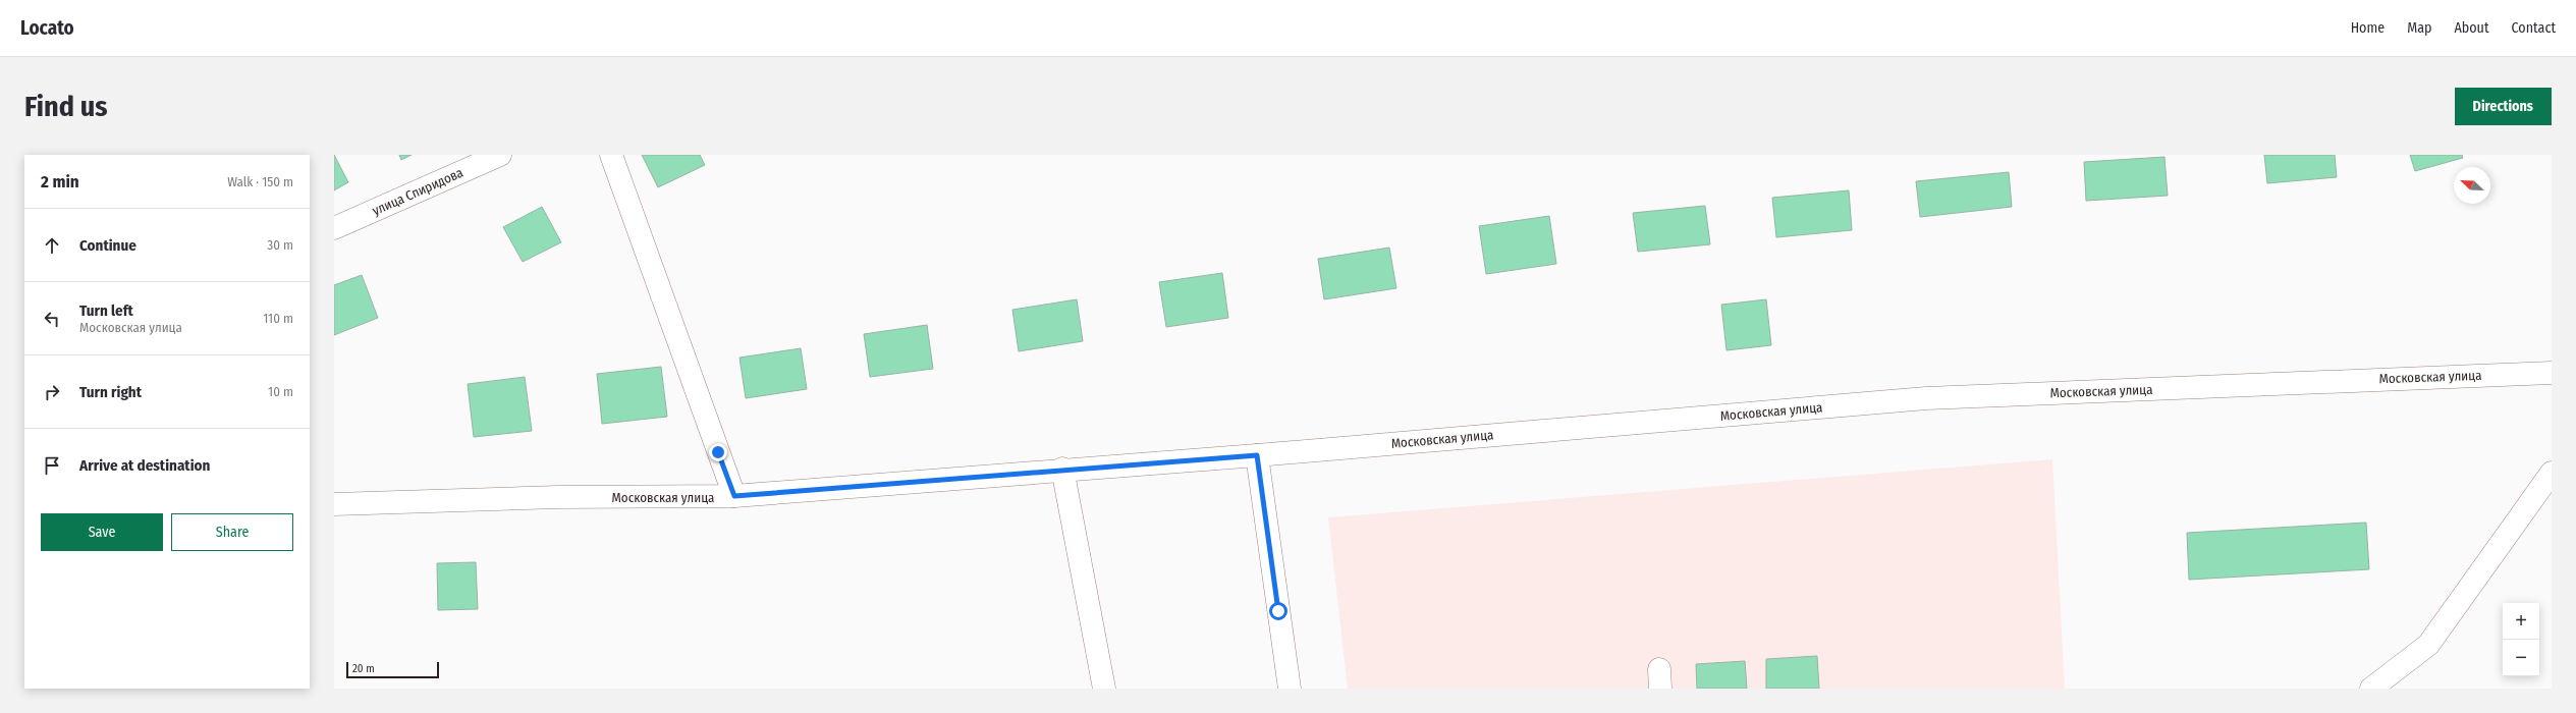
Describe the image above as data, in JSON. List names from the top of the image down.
{
  "streets": {
    "street": ["улица Спиридова", "Московская улица"]
  },
  "scale_bar": "20 m",
  "north": "top left",
  "page": {
    "header": "Locato",
    "nav": [
      "Home",
      "Map",
      "About",
      "Contact"
    ],
    "buttons": [
      "Directions",
      ["Save", "Share"]
    ],
    "title": "Find us",
    "heading": ["2 min", "Walk · 150 m"],
    "list": [
      ["Continue", "30 m"],
      ["Turn left", "Московская улица", "110 m"],
      ["Turn right", "10 m"],
      "Arrive at destination"
    ],
    "map_buttons": ["+", "−"],
    "scale": "20 m"
  }
}
